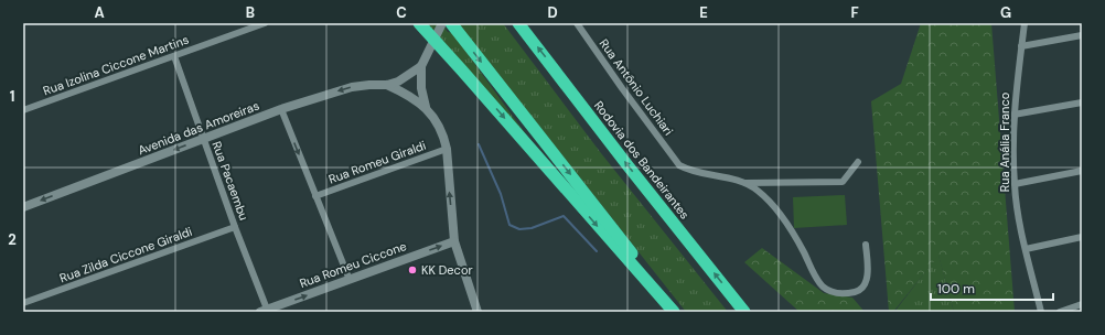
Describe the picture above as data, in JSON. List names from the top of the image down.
{
  "streets": {
    "highway": ["Rodovia dos Bandeirantes"],
    "main road": ["Avenida das Amoreiras", "Rua Romeu Ciccone"],
    "street": [
      "Rua Izolina Ciccone Martins",
      "Rua Antônio Luchiari",
      "Rua Anália Franco",
      "Rua Romeu Giraldi",
      "Rua Pacaembu",
      "Rua Zilda Ciccone Giraldi"
    ]
  },
  "crossings": [
    ["Rua Izolina Ciccone Martins", "Rua Pacaembu"],
    ["Avenida das Amoreiras", "Rua Romeu Giraldi"],
    ["Avenida das Amoreiras", "Rua Pacaembu"],
    ["Avenida das Amoreiras", "Rua Romeu Ciccone"],
    ["Rua Pacaembu", "Rua Zilda Ciccone Giraldi"],
    ["Rua Pacaembu", "Rua Romeu Ciccone"]
  ],
  "one_way": ["Rua Romeu Ciccone"],
  "places": ["KK Decor"],
  "scale_bar": "100 m",
  "grid": {
    "columns": [
      "A",
      "B",
      "C",
      "D",
      "E",
      "F",
      "G"
    ],
    "rows": ["1", "2"]
  }
}
